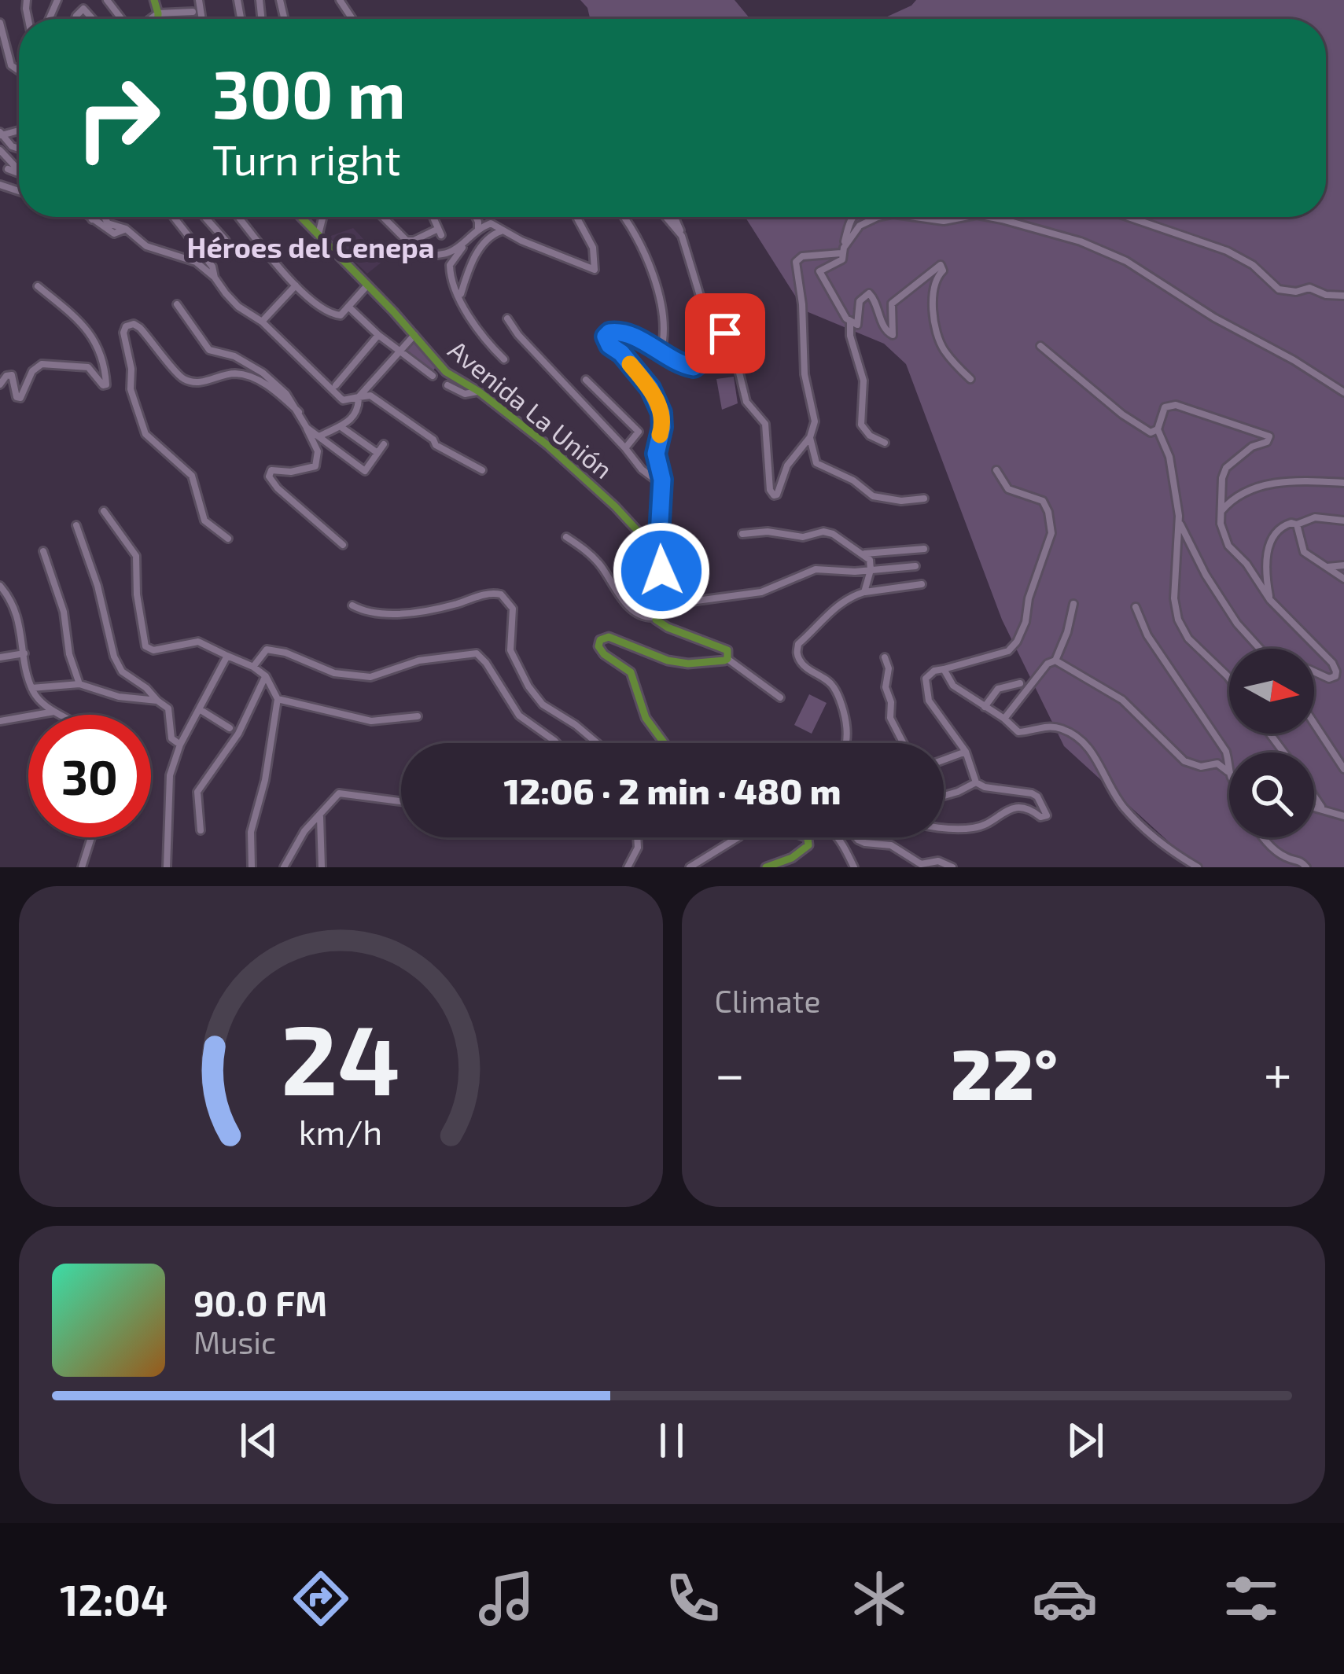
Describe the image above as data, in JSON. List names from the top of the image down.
{
  "streets": {
    "main road": ["Avenida La Unión"]
  },
  "districts": ["Héroes del Cenepa"],
  "north": "right",
  "page": {
    "turn": ["300 m", "Turn right"],
    "limit": "30",
    "trip": "12:06 · 2 min · 480 m",
    "tile": "Climate",
    "heat": ["−", "22°", "+"],
    "song": ["90.0 FM", "Music"],
    "tabs": "12:04",
    "gauge": ["24", "km/h"]
  }
}
